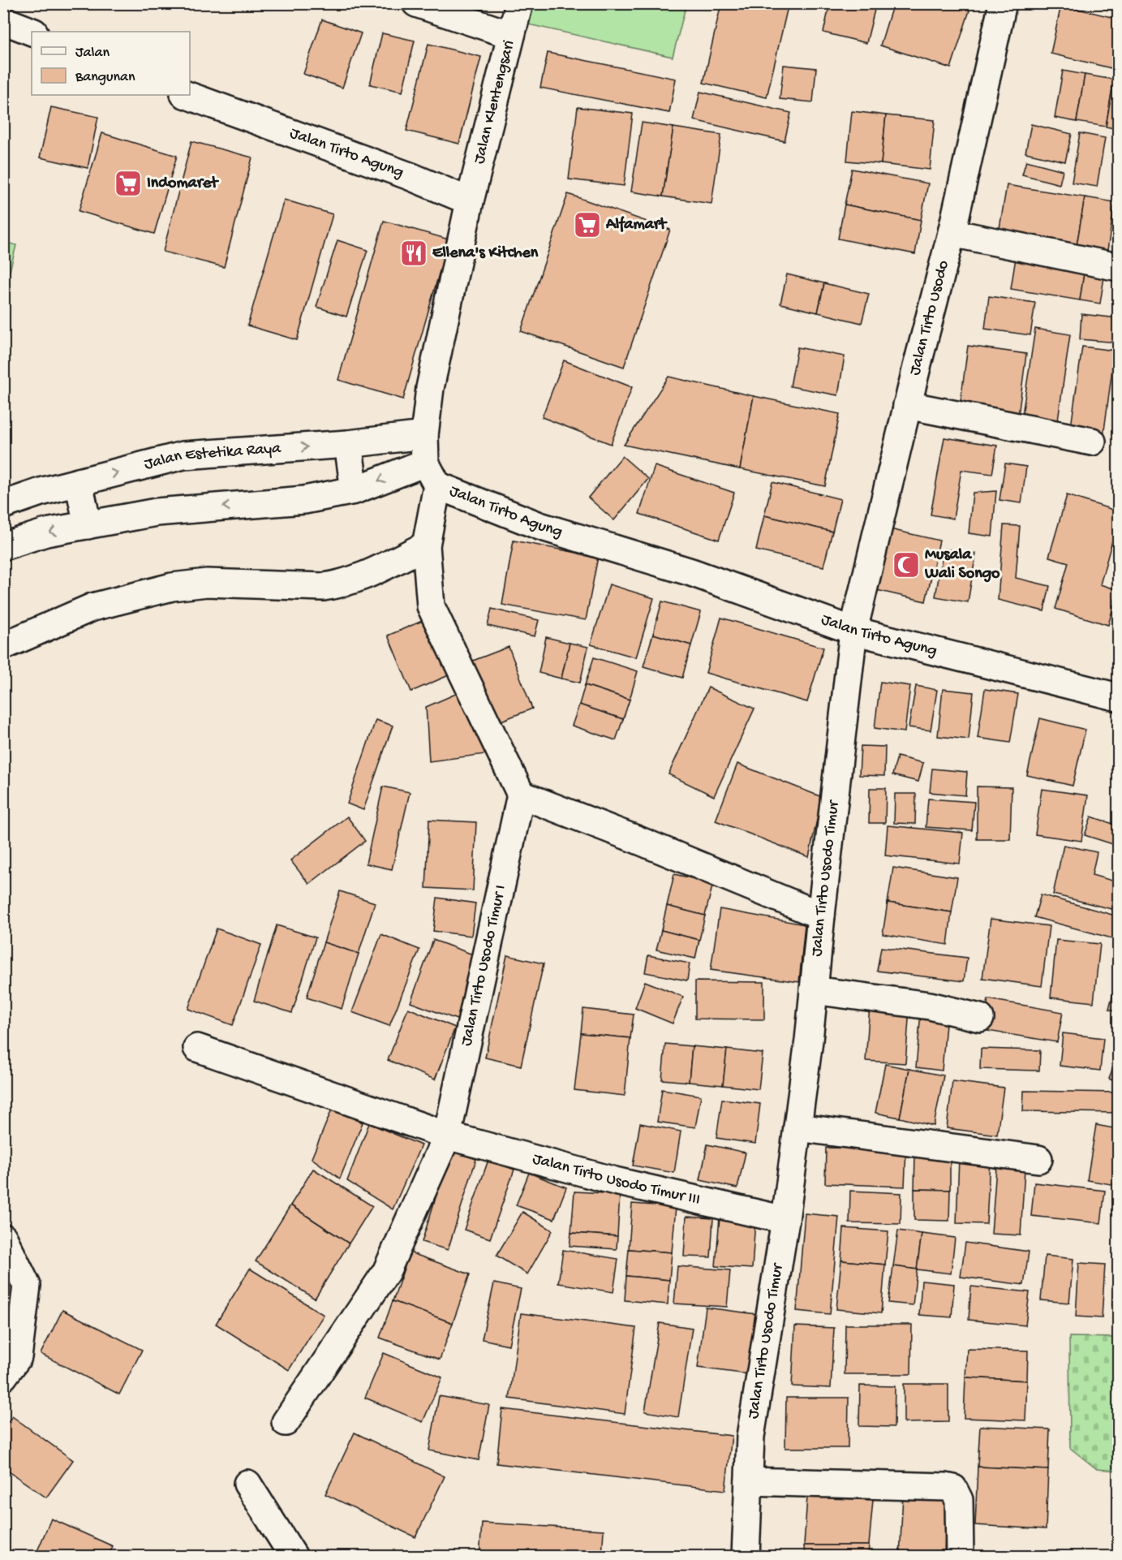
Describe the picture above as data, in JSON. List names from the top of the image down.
{
  "streets": {
    "street": [
      "Jalan Klentengsari",
      "Jalan Tirto Agung",
      "Jalan Tirto Usodo",
      "Jalan Estetika Raya",
      "Jalan Tirto Usodo Timur",
      "Jalan Tirto Usodo Timur I",
      "Jalan Tirto Usodo Timur III"
    ]
  },
  "crossings": [
    ["Jalan Klentengsari", "Jalan Tirto Agung"],
    ["Jalan Tirto Agung", "Jalan Tirto Usodo"],
    ["Jalan Tirto Agung", "Jalan Tirto Usodo Timur"],
    ["Jalan Tirto Usodo", "Jalan Tirto Usodo Timur"],
    ["Jalan Tirto Usodo Timur", "Jalan Tirto Usodo Timur III"],
    ["Jalan Tirto Usodo Timur I", "Jalan Tirto Usodo Timur III"]
  ],
  "places": {
    "supermarket": ["Indomaret", "Alfamart"],
    "restaurant": ["Ellena's Kitchen"],
    "mosque": ["Musala Wali Songo"]
  },
  "legend": ["Jalan", "Bangunan"]
}
